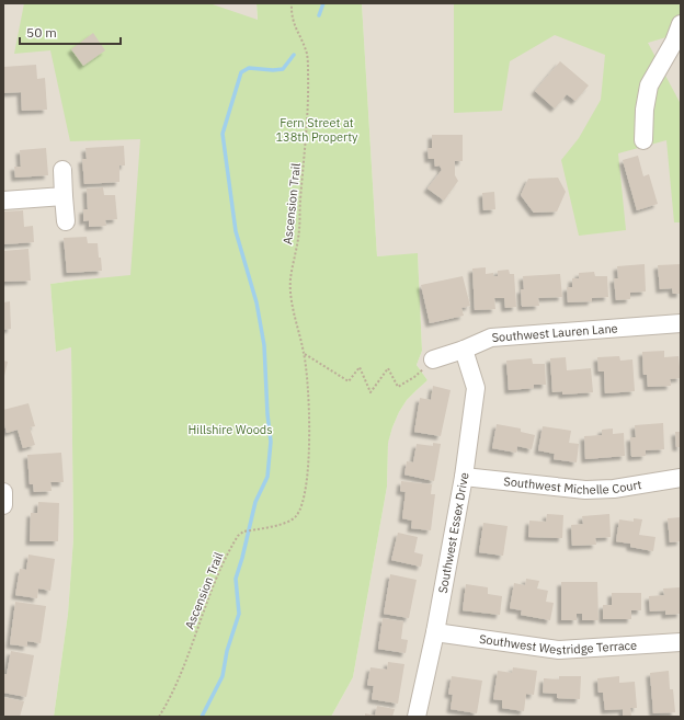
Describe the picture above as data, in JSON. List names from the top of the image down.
{
  "streets": {
    "street": [
      "Southwest Lauren Lane",
      "Southwest Michelle Court",
      "Southwest Essex Drive",
      "Southwest Westridge Terrace"
    ],
    "path": ["Ascension Trail"]
  },
  "crossings": [
    ["Southwest Lauren Lane", "Southwest Essex Drive"],
    ["Southwest Michelle Court", "Southwest Essex Drive"],
    ["Southwest Essex Drive", "Southwest Westridge Terrace"]
  ],
  "parks": ["Fern Street at 138th Property", "Hillshire Woods"],
  "scale_bar": "50 m"
}
